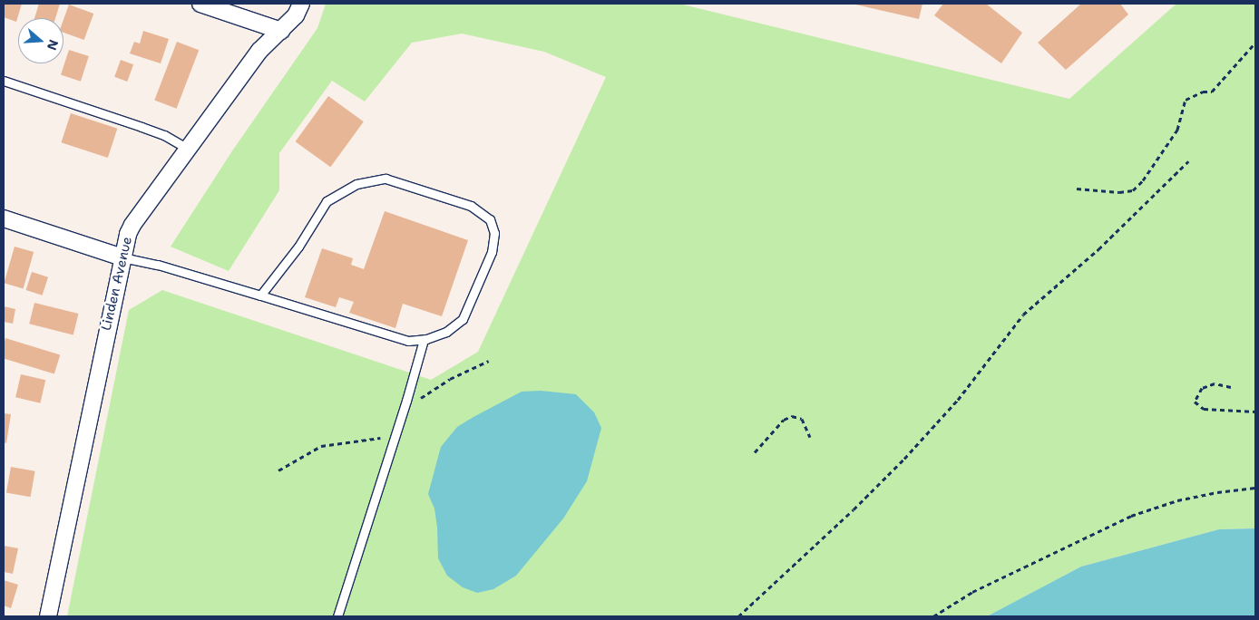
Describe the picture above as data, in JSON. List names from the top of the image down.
{
  "streets": {
    "street": ["Linden Avenue"]
  },
  "north": "right"
}
